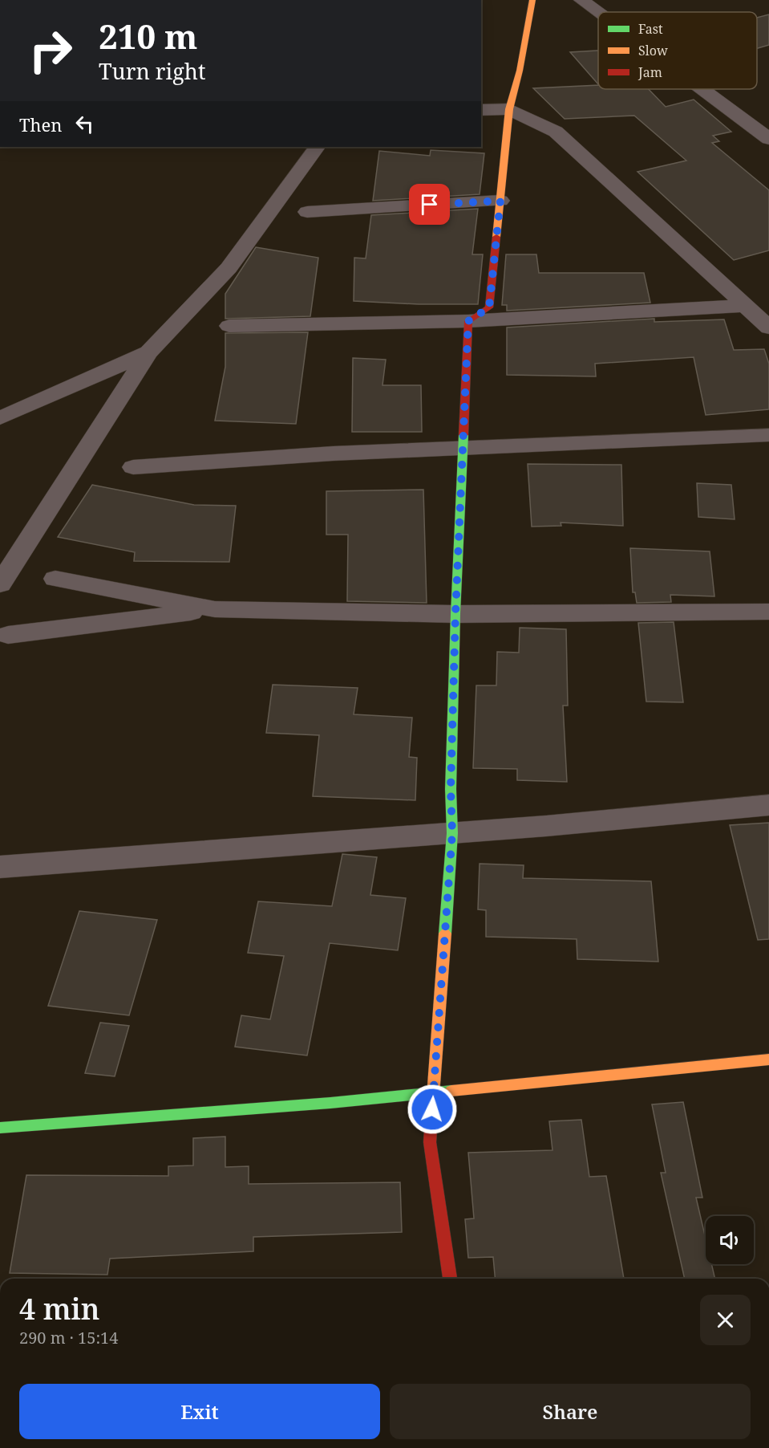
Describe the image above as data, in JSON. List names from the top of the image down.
{
  "legend": ["Fast", "Slow", "Jam"],
  "page": {
    "turn": ["210 m", "Turn right"],
    "then": "Then",
    "heading": ["4 min", "290 m · 15:14"],
    "buttons": ["Exit", "Share"]
  }
}
